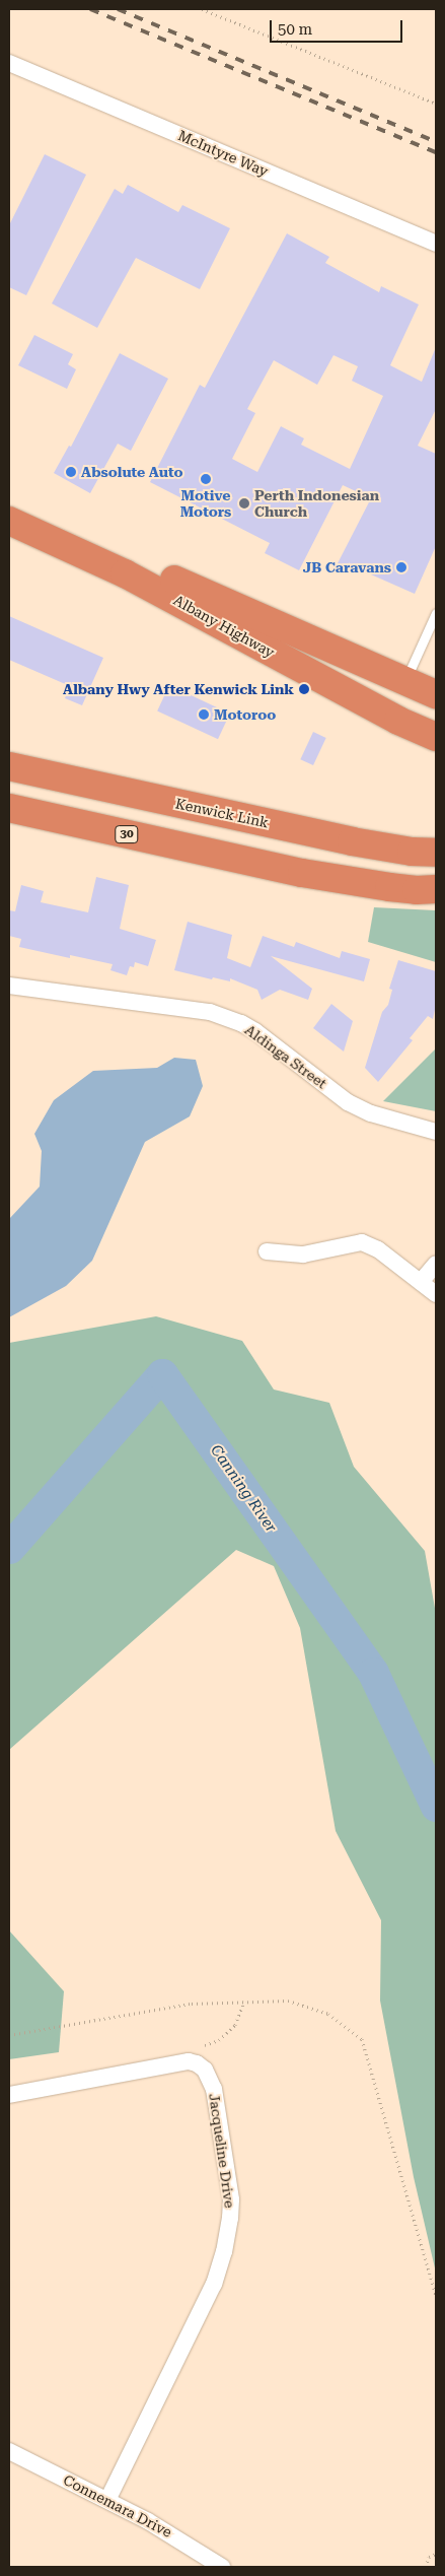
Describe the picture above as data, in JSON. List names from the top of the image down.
{
  "streets": {
    "highway": ["Albany Highway", "Kenwick Link", "30"],
    "street": [
      "McIntyre Way",
      "Aldinga Street",
      "Jacqueline Drive",
      "Connemara Drive"
    ]
  },
  "crossings": [
    ["Jacqueline Drive", "Connemara Drive"]
  ],
  "water": ["Canning River"],
  "places": [
    "Absolute Auto",
    "Motive Motors",
    "Perth Indonesian Church",
    "JB Caravans",
    "Albany Hwy After Kenwick Link",
    "Motoroo"
  ],
  "scale_bar": "50 m"
}
